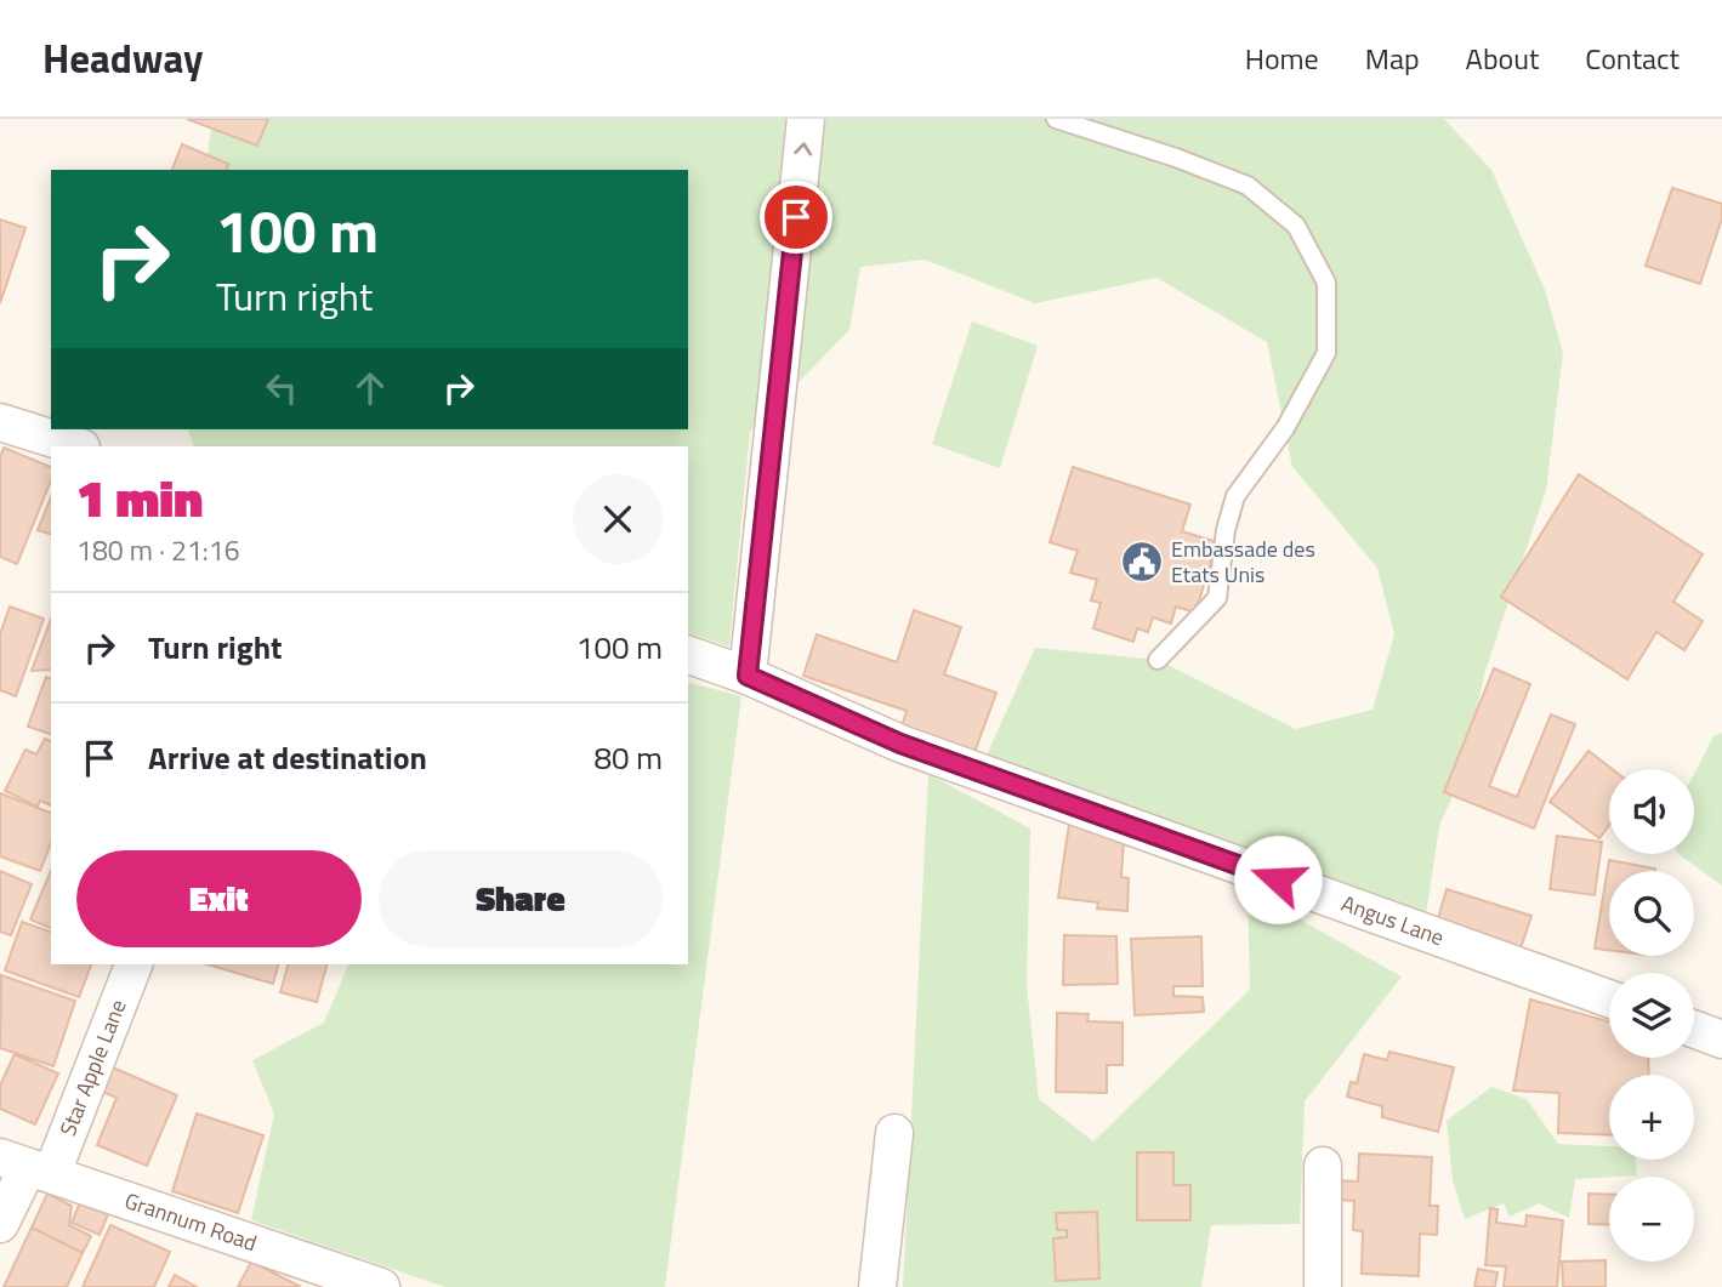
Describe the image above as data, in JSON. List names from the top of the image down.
{
  "streets": {
    "street": ["Angus Lane", "Star Apple Lane", "Grannum Road"]
  },
  "crossings": [
    ["Star Apple Lane", "Grannum Road"]
  ],
  "places": {
    "public building": ["Embassade des Etats Unis"]
  },
  "page": {
    "header": "Headway",
    "nav": [
      "Home",
      "Map",
      "About",
      "Contact"
    ],
    "turn": ["100 m", "Turn right"],
    "heading": ["1 min", "180 m · 21:16"],
    "list": [
      {
        "name": "Turn right",
        "value": "100 m"
      },
      {
        "name": "Arrive at destination",
        "value": "80 m"
      }
    ],
    "map_buttons": ["+", "−"],
    "buttons": ["Exit", "Share"]
  }
}
